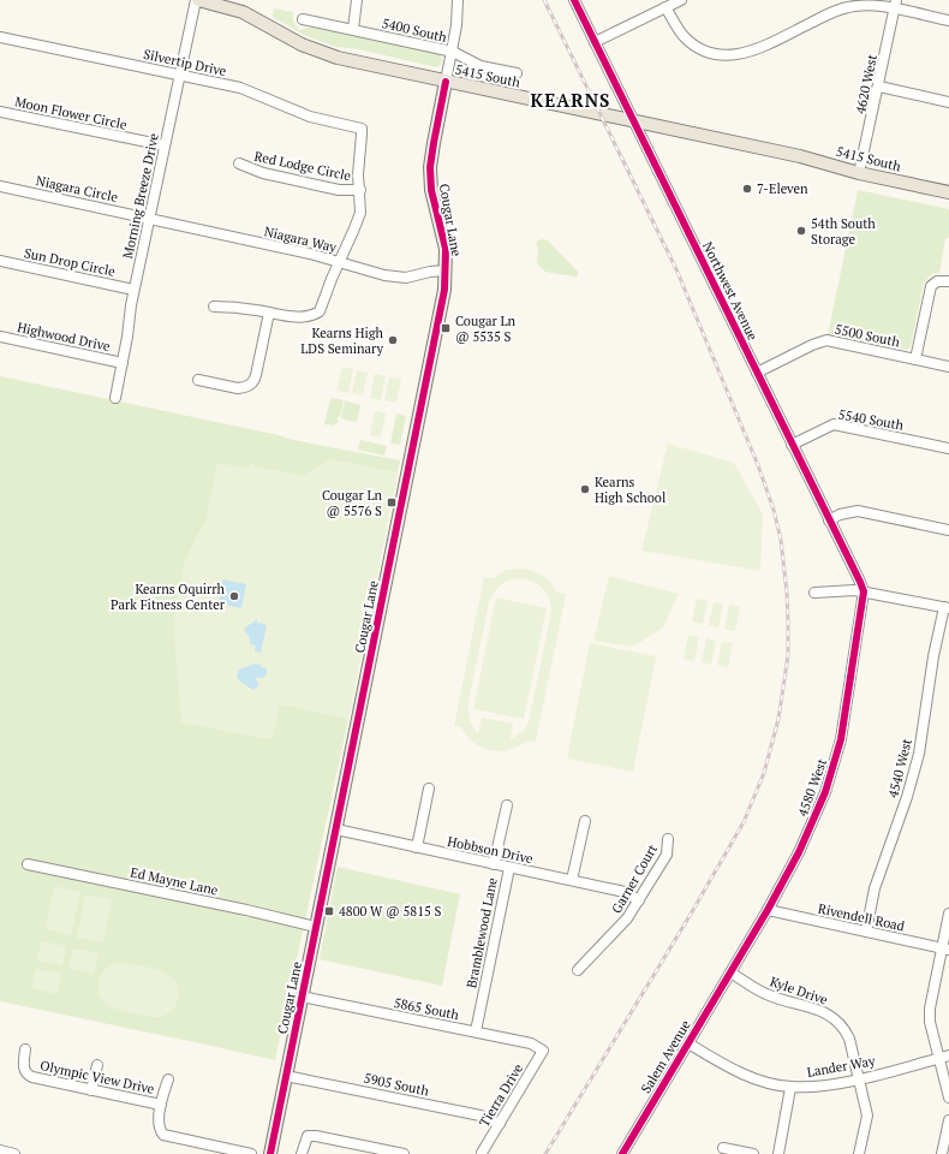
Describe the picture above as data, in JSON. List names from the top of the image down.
{
  "streets": {
    "main road": ["5415 South", "Cougar Lane"],
    "street": [
      "5400 South",
      "Silvertip Drive",
      "4620 West",
      "Moon Flower Circle",
      "Red Lodge Circle",
      "Niagara Circle",
      "Morning Breeze Drive",
      "Niagara Way",
      "Sun Drop Circle",
      "Northwest Avenue",
      "5500 South",
      "Highwood Drive",
      "5540 South",
      "4540 West",
      "4580 West",
      "Hobbson Drive",
      "Garner Court",
      "Ed Mayne Lane",
      "Rivendell Road",
      "Bramblewood Lane",
      "Kyle Drive",
      "5865 South",
      "Salem Avenue",
      "Lander Way",
      "Olympic View Drive",
      "5905 South",
      "Tierra Drive"
    ]
  },
  "crossings": [
    ["Silvertip Drive", "Red Lodge Circle"],
    ["Silvertip Drive", "Morning Breeze Drive"],
    ["5415 South", "4620 West"],
    ["5415 South", "Morning Breeze Drive"],
    ["5415 South", "Cougar Lane"],
    ["5415 South", "Northwest Avenue"],
    ["Moon Flower Circle", "Morning Breeze Drive"],
    ["Niagara Circle", "Morning Breeze Drive"],
    ["Niagara Circle", "Niagara Way"],
    ["Morning Breeze Drive", "Niagara Way"],
    ["Morning Breeze Drive", "Sun Drop Circle"],
    ["Morning Breeze Drive", "Highwood Drive"],
    ["Cougar Lane", "Niagara Way"],
    ["Cougar Lane", "Hobbson Drive"],
    ["Cougar Lane", "Ed Mayne Lane"],
    ["Cougar Lane", "5865 South"],
    ["Cougar Lane", "5905 South"],
    ["Northwest Avenue", "5500 South"],
    ["Northwest Avenue", "5540 South"],
    ["Northwest Avenue", "4580 West"],
    ["4540 West", "Rivendell Road"],
    ["4580 West", "Rivendell Road"],
    ["4580 West", "Kyle Drive"],
    ["4580 West", "Salem Avenue"],
    ["Hobbson Drive", "Garner Court"],
    ["Hobbson Drive", "Bramblewood Lane"],
    ["Bramblewood Lane", "5865 South"],
    ["Kyle Drive", "Salem Avenue"],
    ["Kyle Drive", "Lander Way"],
    ["5865 South", "Tierra Drive"],
    ["Salem Avenue", "Lander Way"],
    ["5905 South", "Tierra Drive"]
  ],
  "districts": ["KEARNS"],
  "places": {
    "other": [
      "7-Eleven",
      "54th South Storage",
      "Kearns High LDS Seminary",
      "Kearns High School",
      "Kearns Oquirrh Park Fitness Center"
    ],
    "transit": ["Cougar Ln @ 5535 S", "Cougar Ln @ 5576 S", "4800 W @ 5815 S"]
  }
}
